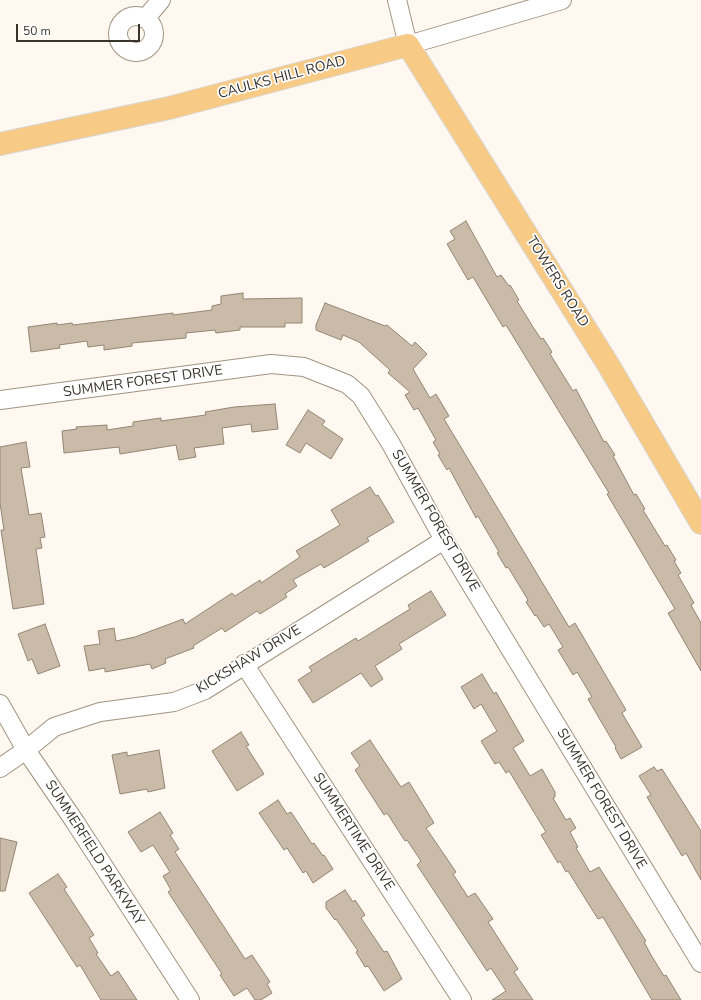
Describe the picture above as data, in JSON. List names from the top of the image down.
{
  "streets": {
    "main road": ["CAULKS HILL ROAD", "TOWERS ROAD"],
    "street": [
      "SUMMER FOREST DRIVE",
      "KICKSHAW DRIVE",
      "SUMMERTIME DRIVE",
      "SUMMERFIELD PARKWAY"
    ]
  },
  "crossings": [
    ["CAULKS HILL ROAD", "TOWERS ROAD"],
    ["SUMMER FOREST DRIVE", "KICKSHAW DRIVE"],
    ["KICKSHAW DRIVE", "SUMMERTIME DRIVE"],
    ["KICKSHAW DRIVE", "SUMMERFIELD PARKWAY"]
  ],
  "scale_bar": "50 m"
}
